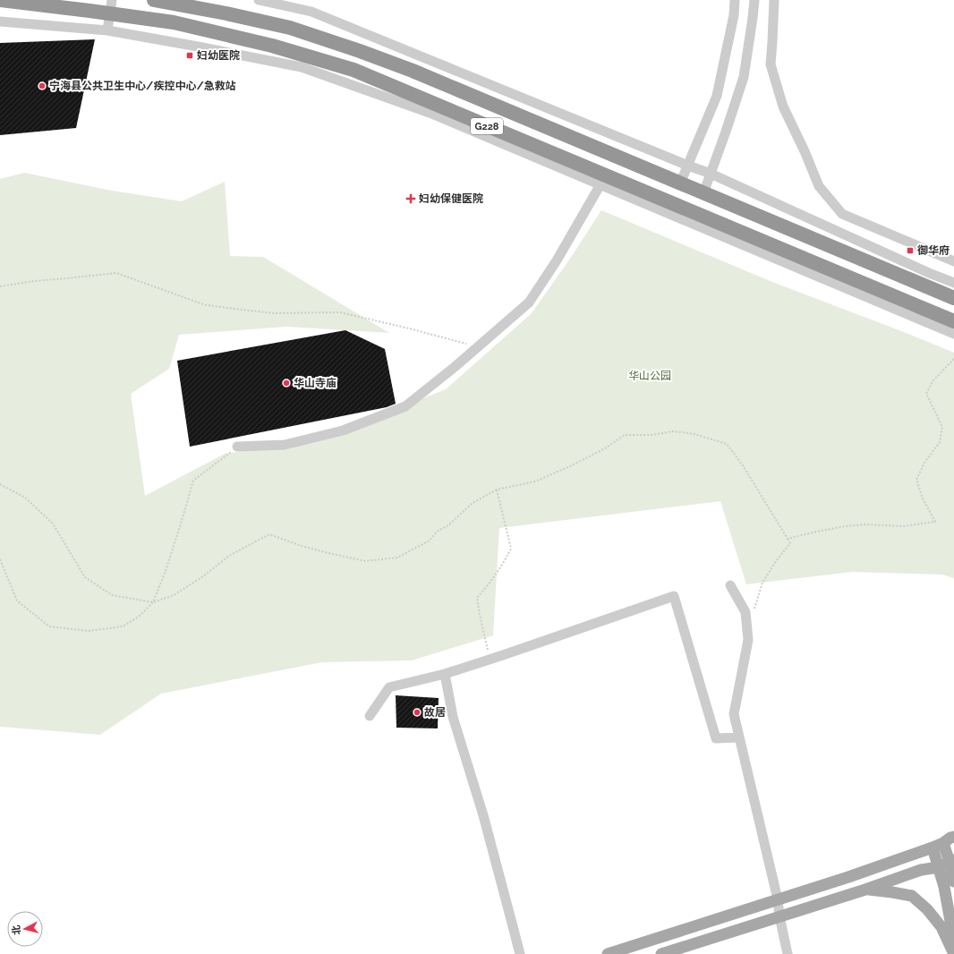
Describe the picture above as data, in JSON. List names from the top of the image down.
{
  "streets": {
    "highway": ["G228"]
  },
  "parks": ["华山公园"],
  "places": {
    "transit": ["妇幼医院", "御华府"],
    "other": ["宁海县公共卫生中心/疾控中心/急救站", "华山寺庙", "故居"],
    "health": ["妇幼保健医院"]
  },
  "north": "left"
}
